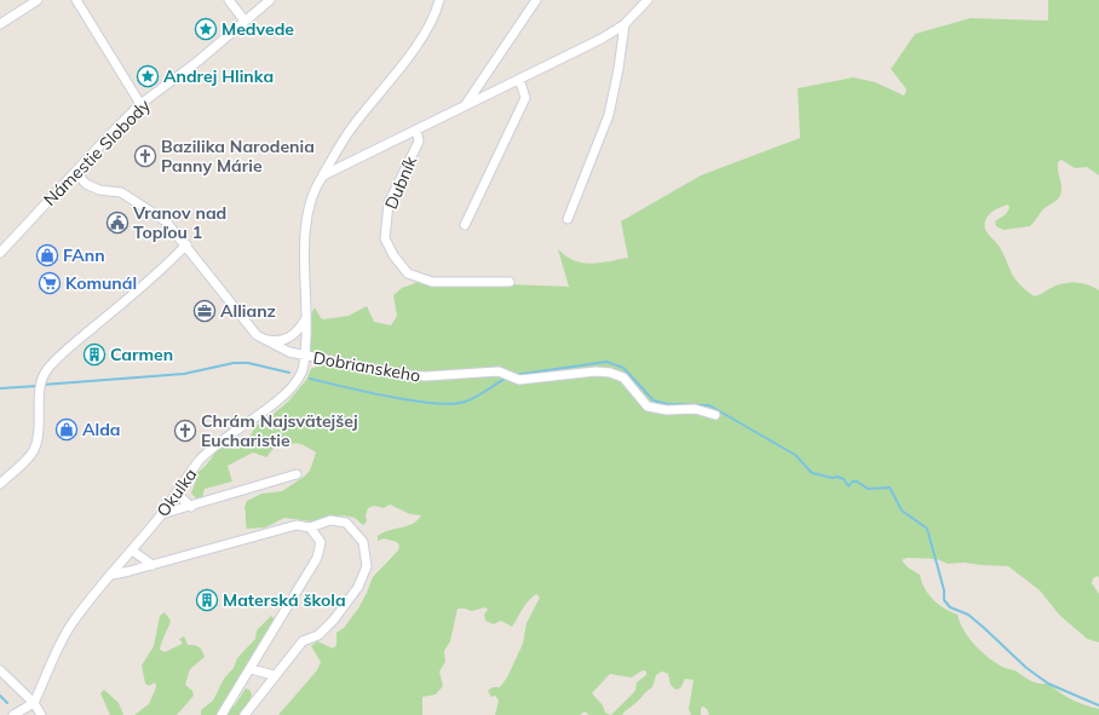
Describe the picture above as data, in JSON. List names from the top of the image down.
{
  "streets": {
    "street": [
      "Námestie Slobody",
      "Dubník",
      "Dobrianskeho",
      "Okulka"
    ]
  },
  "crossings": [
    ["Námestie Slobody", "Dobrianskeho"],
    ["Dobrianskeho", "Okulka"]
  ],
  "places": {
    "place": ["Medvede", "Andrej Hlinka"],
    "church": ["Bazilika Narodenia Panny Márie", "Chrám Najsvätejšej Eucharistie"],
    "public building": ["Vranov nad Topľou 1"],
    "shop": ["FAnn", "Alda"],
    "supermarket": ["Komunál"],
    "office": ["Allianz"],
    "building": ["Carmen", "Materská škola"]
  }
}
